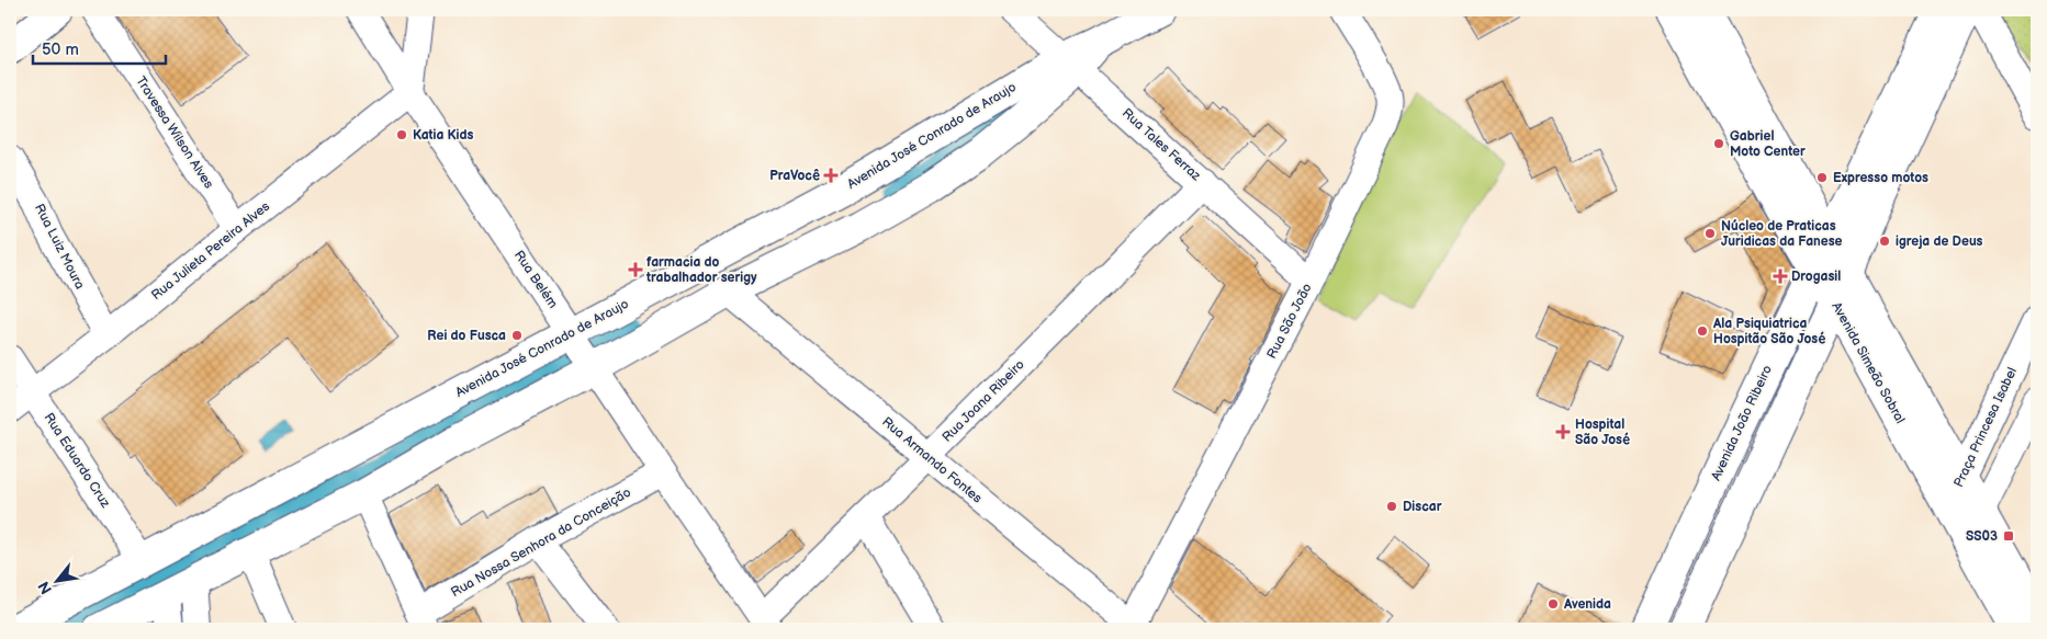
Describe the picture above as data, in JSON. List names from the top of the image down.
{
  "streets": {
    "main road": ["Avenida José Conrado de Araujo", "Avenida Simeão Sobral", "Avenida João Ribeiro"],
    "street": [
      "Travessa Wilson Alves",
      "Rua Tales Ferraz",
      "Rua Luiz Moura",
      "Rua Julieta Pereira Alves",
      "Rua Belém",
      "Rua São João",
      "Rua Joana Ribeiro",
      "Praça Princesa Isabel",
      "Rua Eduardo Cruz",
      "Rua Armando Fontes",
      "Rua Nossa Senhora da Conceição"
    ]
  },
  "crossings": [
    ["Travessa Wilson Alves", "Rua Julieta Pereira Alves"],
    ["Avenida José Conrado de Araujo", "Rua Tales Ferraz"],
    ["Avenida José Conrado de Araujo", "Rua Belém"],
    ["Avenida José Conrado de Araujo", "Rua Eduardo Cruz"],
    ["Rua Tales Ferraz", "Rua São João"],
    ["Rua Tales Ferraz", "Rua Joana Ribeiro"],
    ["Rua Luiz Moura", "Rua Julieta Pereira Alves"],
    ["Rua Julieta Pereira Alves", "Rua Belém"],
    ["Rua Julieta Pereira Alves", "Rua Eduardo Cruz"],
    ["Rua Belém", "Rua Joana Ribeiro"],
    ["Rua Belém", "Rua Nossa Senhora da Conceição"],
    ["Rua São João", "Rua Armando Fontes"],
    ["Avenida Simeão Sobral", "Avenida João Ribeiro"],
    ["Avenida Simeão Sobral", "Praça Princesa Isabel"],
    ["Rua Joana Ribeiro", "Rua Armando Fontes"]
  ],
  "places": {
    "other": [
      "Katia Kids",
      "Gabriel Moto Center",
      "Expresso motos",
      "Núcleo de Praticas Juridicas da Fanese",
      "igreja de Deus",
      "Ala Psiquiatrica Hospitão São José",
      "Rei do Fusca",
      "Discar",
      "Avenida"
    ],
    "health": [
      "PraVocê",
      "farmacia do trabalhador serigy",
      "Drogasil",
      "Hospital São José"
    ],
    "transit": ["SS03"]
  },
  "scale_bar": "50 m",
  "north": "bottom left"
}
